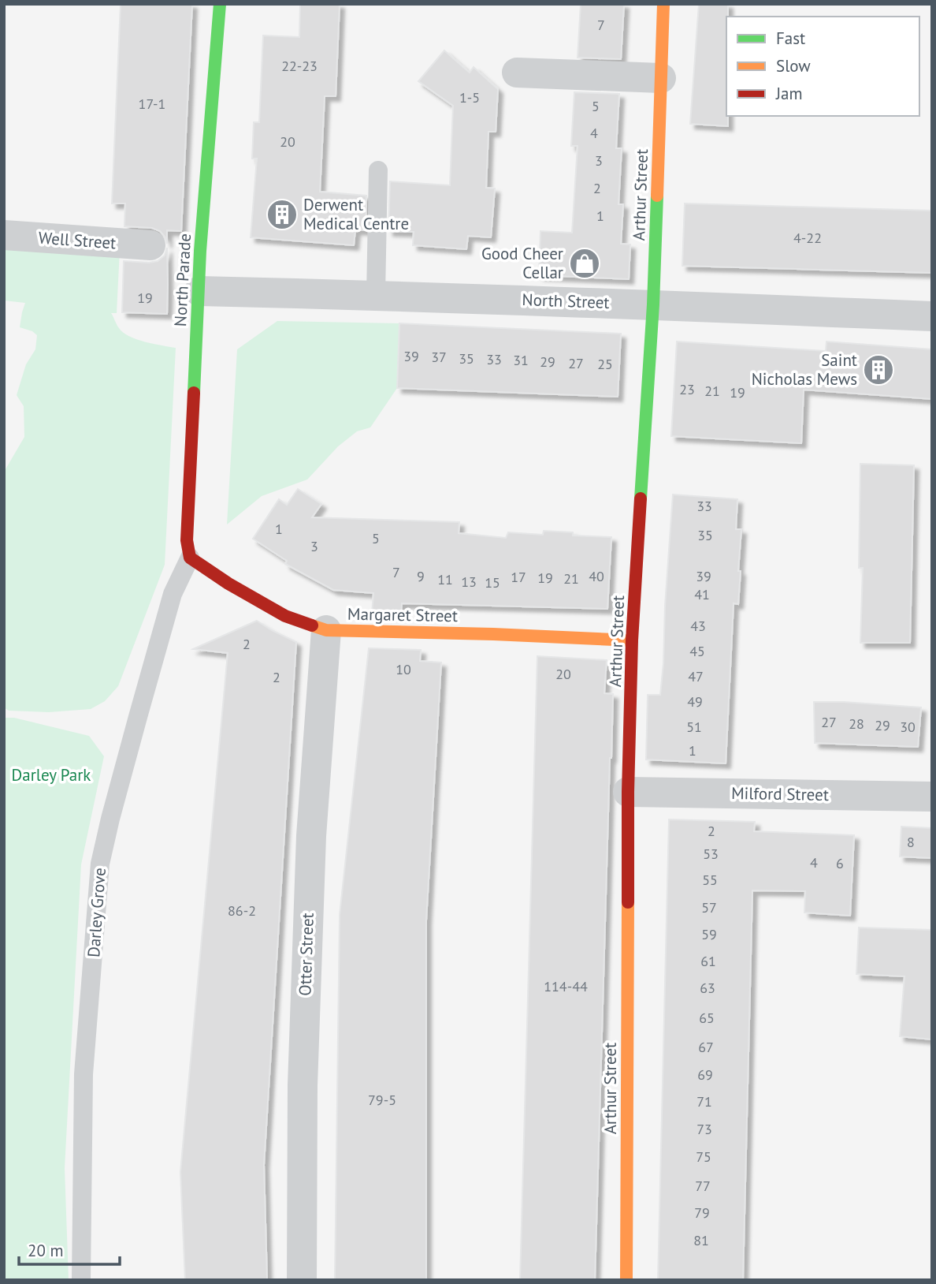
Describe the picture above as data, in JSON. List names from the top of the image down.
{
  "streets": {
    "street": [
      "Arthur Street",
      "Well Street",
      "North Parade",
      "North Street",
      "Margaret Street",
      "Milford Street",
      "Otter Street"
    ],
    "lane": ["Darley Grove"]
  },
  "crossings": [
    ["Arthur Street", "North Street"],
    ["Arthur Street", "Margaret Street"],
    ["Arthur Street", "Milford Street"],
    ["North Parade", "North Street"],
    ["North Parade", "Margaret Street"],
    ["North Parade", "Darley Grove"],
    ["Margaret Street", "Darley Grove"],
    ["Margaret Street", "Otter Street"]
  ],
  "parks": ["Darley Park"],
  "places": {
    "building": ["Derwent Medical Centre", "Saint Nicholas Mews"],
    "shop": ["Good Cheer Cellar"]
  },
  "house_numbers": [
    "7",
    "22-23",
    "1-5",
    "17-1",
    "5",
    "4",
    "20",
    "3",
    "2",
    "1",
    "4-22",
    "19",
    "39",
    "37",
    "35",
    "33",
    "31",
    "29",
    "27",
    "25",
    "23",
    "21",
    "19",
    "33",
    "1",
    "35",
    "5",
    "3",
    "7",
    "9",
    "40",
    "39",
    "17",
    "19",
    "21",
    "11",
    "13",
    "15",
    "41",
    "43",
    "2",
    "45",
    "10",
    "20",
    "47",
    "2",
    "49",
    "27",
    "28",
    "29",
    "51",
    "30",
    "1",
    "2",
    "8",
    "53",
    "4",
    "6",
    "55",
    "57",
    "86-2",
    "59",
    "61",
    "114-44",
    "63",
    "65",
    "67",
    "69",
    "79-5",
    "71",
    "73",
    "75",
    "77",
    "79",
    "81"
  ],
  "legend": ["Fast", "Slow", "Jam"],
  "scale_bar": "20 m"
}
